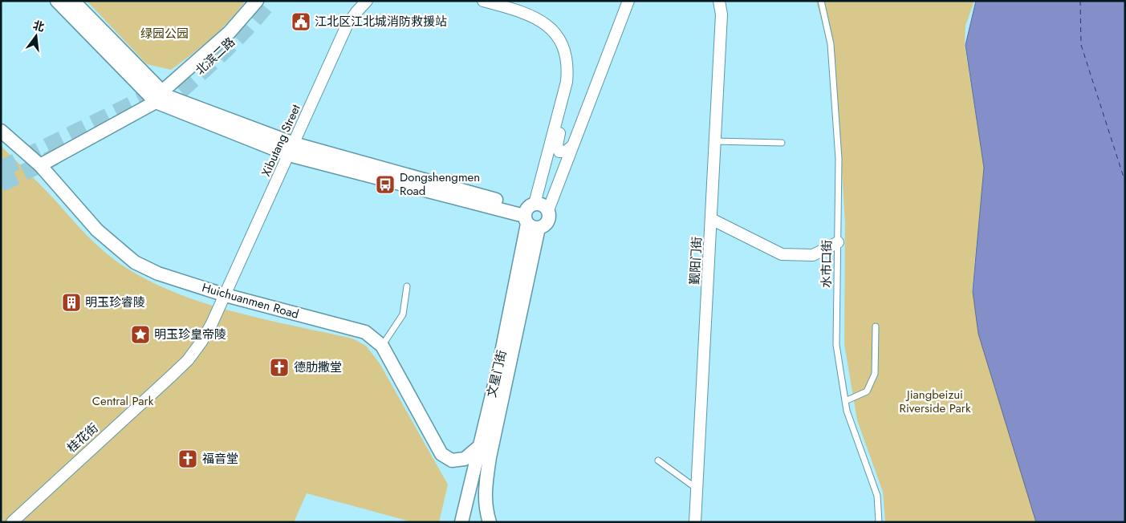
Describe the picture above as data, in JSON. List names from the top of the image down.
{
  "streets": {
    "street": [
      "北滨二路",
      "Xibutang Street",
      "觐阳门街",
      "Huichuanmen Road",
      "文星门街",
      "桂花街"
    ],
    "lane": ["水市口街"]
  },
  "crossings": [
    ["北滨二路", "Huichuanmen Road"],
    ["Xibutang Street", "Huichuanmen Road"],
    ["Xibutang Street", "桂花街"],
    ["Huichuanmen Road", "文星门街"],
    ["Huichuanmen Road", "桂花街"]
  ],
  "parks": ["绿园公园", "Jiangbeizui Riverside Park", "Central Park"],
  "places": {
    "public building": ["江北区江北城消防救援站"],
    "bus stop": ["Dongshengmen Road"],
    "building": ["明玉珍睿陵"],
    "place": ["明玉珍皇帝陵"],
    "church": ["德肋撒堂", "福音堂"]
  },
  "north": "top"
}
